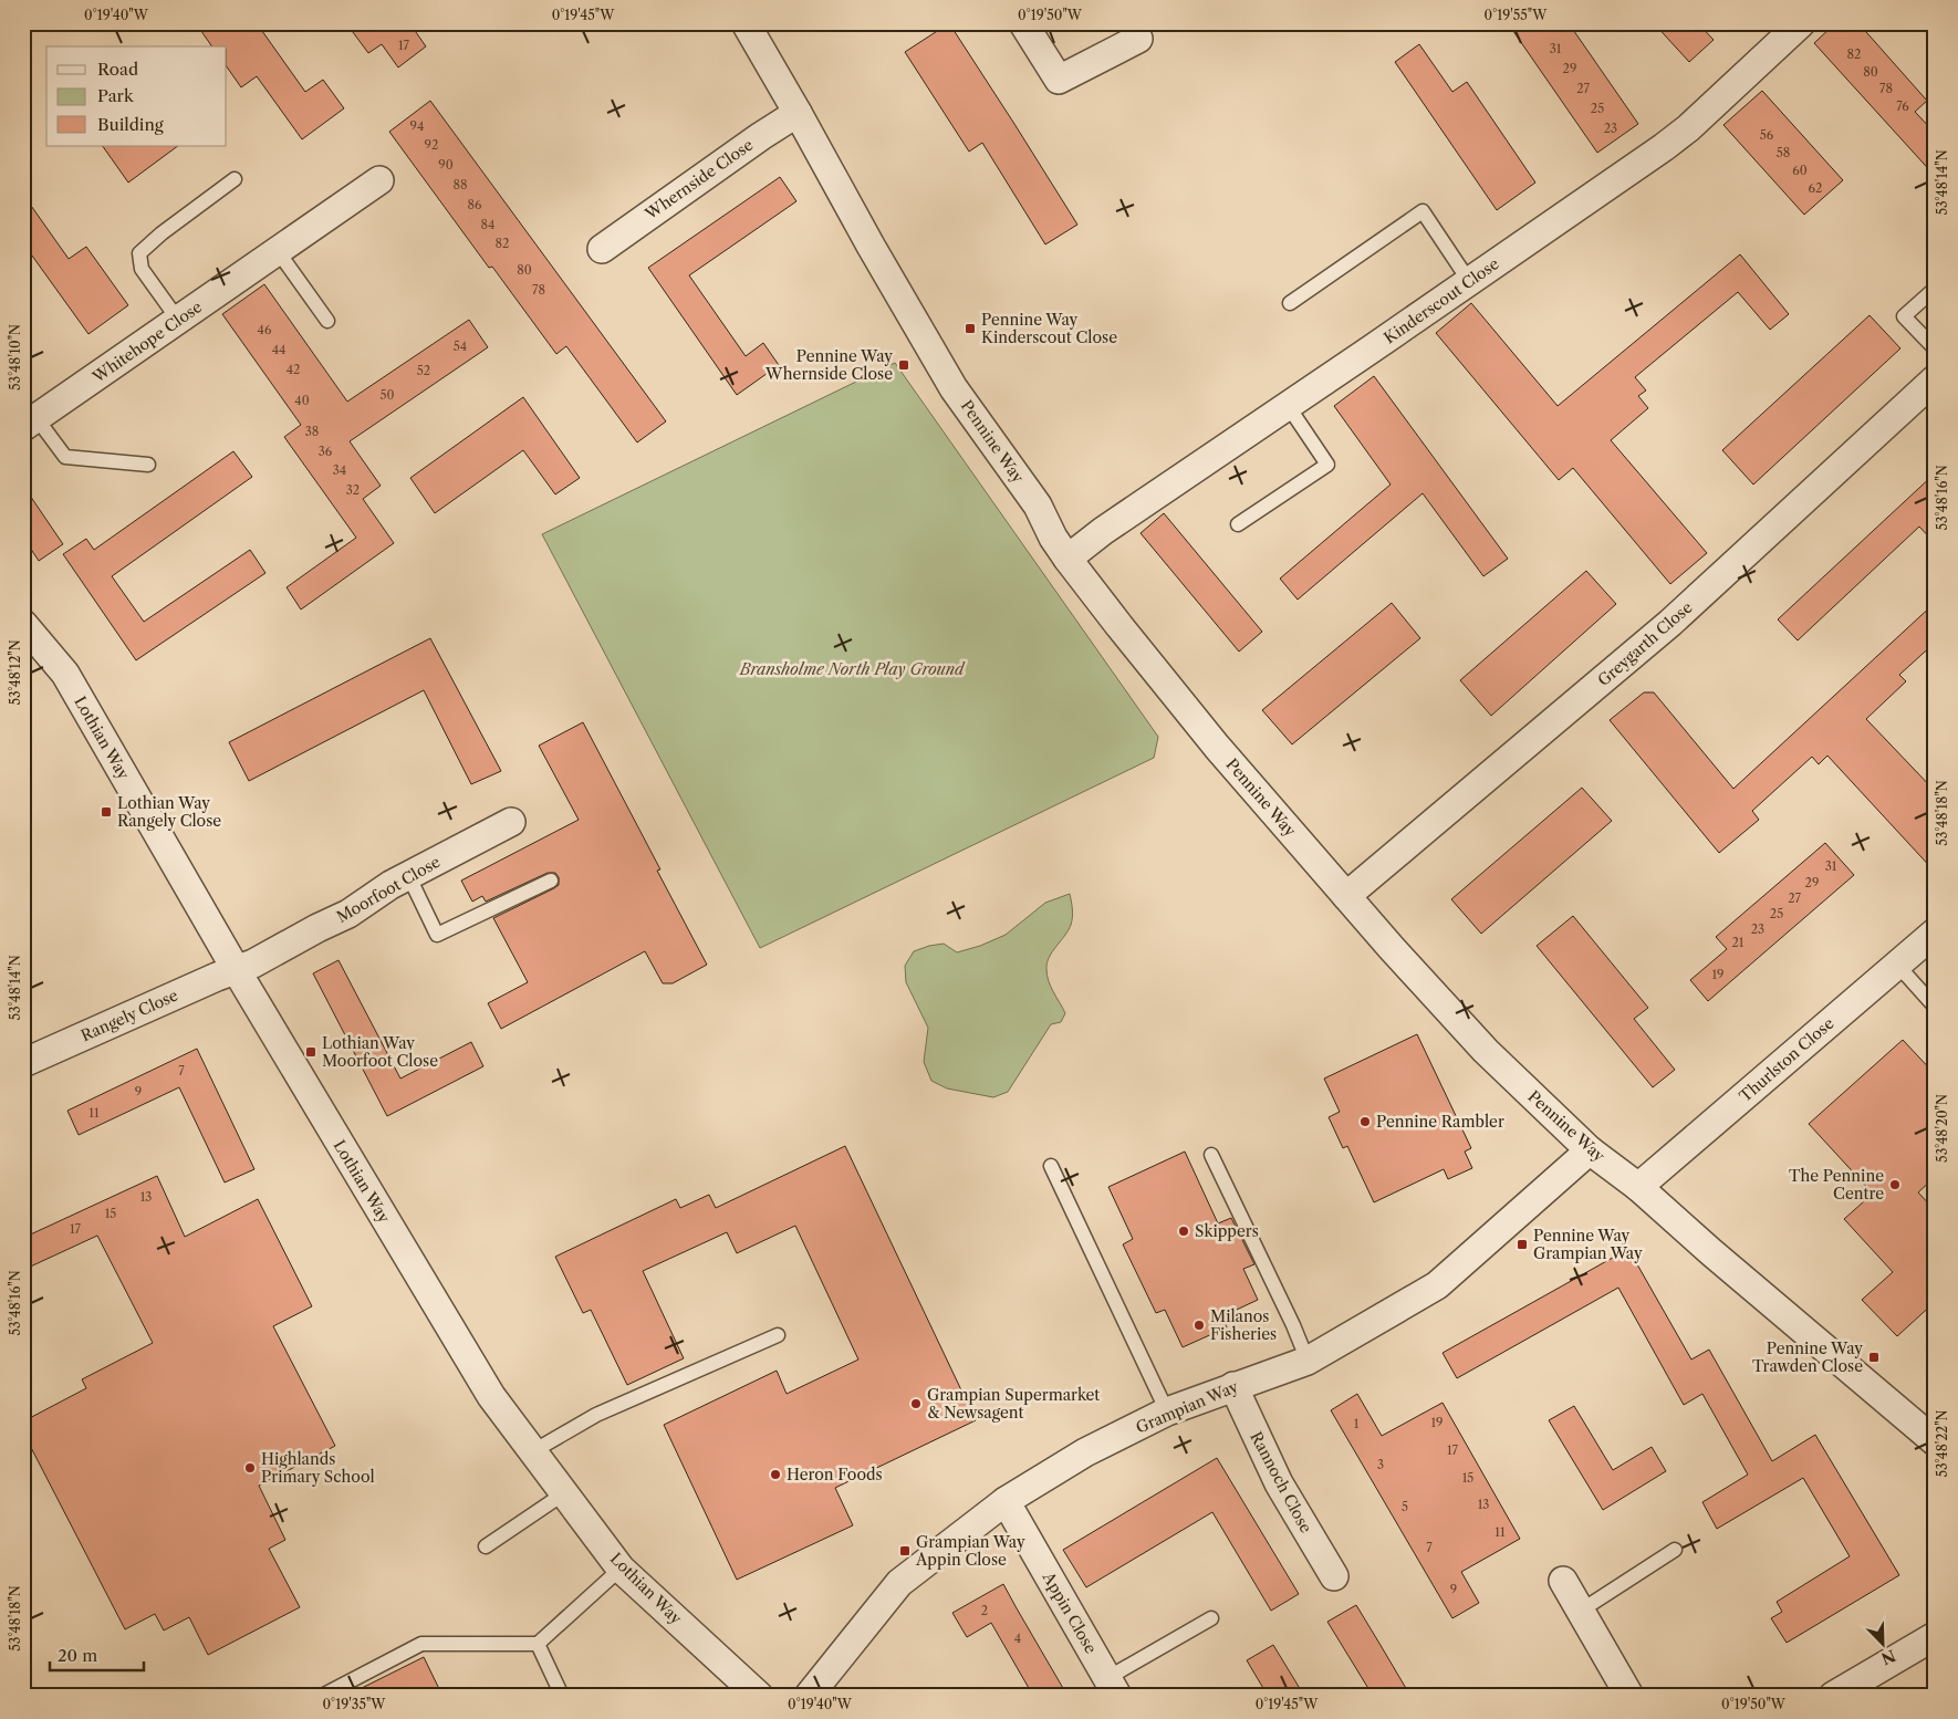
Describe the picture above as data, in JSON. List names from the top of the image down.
{
  "streets": {
    "street": [
      "Whernside Close",
      "Kinderscout Close",
      "Whitehope Close",
      "Pennine Way",
      "Greygarth Close",
      "Lothian Way",
      "Moorfoot Close",
      "Rangely Close",
      "Thurlston Close",
      "Grampian Way",
      "Rannoch Close",
      "Appin Close"
    ]
  },
  "crossings": [
    ["Whernside Close", "Pennine Way"],
    ["Kinderscout Close", "Pennine Way"],
    ["Pennine Way", "Greygarth Close"],
    ["Pennine Way", "Thurlston Close"],
    ["Pennine Way", "Grampian Way"],
    ["Lothian Way", "Moorfoot Close"],
    ["Lothian Way", "Rangely Close"],
    ["Moorfoot Close", "Rangely Close"],
    ["Grampian Way", "Rannoch Close"],
    ["Grampian Way", "Appin Close"]
  ],
  "parks": ["Bransholme North Play Ground"],
  "places": {
    "transit": [
      "Pennine Way Kinderscout Close",
      "Pennine Way Whernside Close",
      "Lothian Way Rangely Close",
      "Lothian Way Moorfoot Close",
      "Pennine Way Grampian Way",
      "Pennine Way Trawden Close",
      "Grampian Way Appin Close"
    ],
    "other": [
      "Pennine Rambler",
      "The Pennine Centre",
      "Skippers",
      "Milanos Fisheries",
      "Grampian Supermarket & Newsagent",
      "Highlands Primary School",
      "Heron Foods"
    ]
  },
  "house_numbers": [
    "17",
    "31",
    "82",
    "29",
    "80",
    "27",
    "78",
    "76",
    "25",
    "94",
    "23",
    "56",
    "92",
    "58",
    "90",
    "60",
    "88",
    "62",
    "86",
    "84",
    "82",
    "80",
    "78",
    "46",
    "54",
    "44",
    "42",
    "52",
    "50",
    "40",
    "38",
    "36",
    "34",
    "32",
    "31",
    "29",
    "27",
    "25",
    "23",
    "21",
    "19",
    "7",
    "9",
    "11",
    "13",
    "15",
    "17",
    "19",
    "1",
    "17",
    "3",
    "15",
    "13",
    "5",
    "11",
    "7",
    "9",
    "2",
    "4"
  ],
  "legend": ["Road", "Park", "Building"],
  "scale_bar": "20 m",
  "north": "bottom right",
  "coordinates": [
    "0°19'40\"W",
    "0°19'45\"W",
    "0°19'50\"W",
    "0°19'55\"W",
    "53°48'14\"N",
    "53°48'10\"N",
    "53°48'16\"N",
    "53°48'12\"N",
    "53°48'18\"N",
    "53°48'20\"N",
    "53°48'22\"N",
    "0°19'35\"W"
  ]
}
